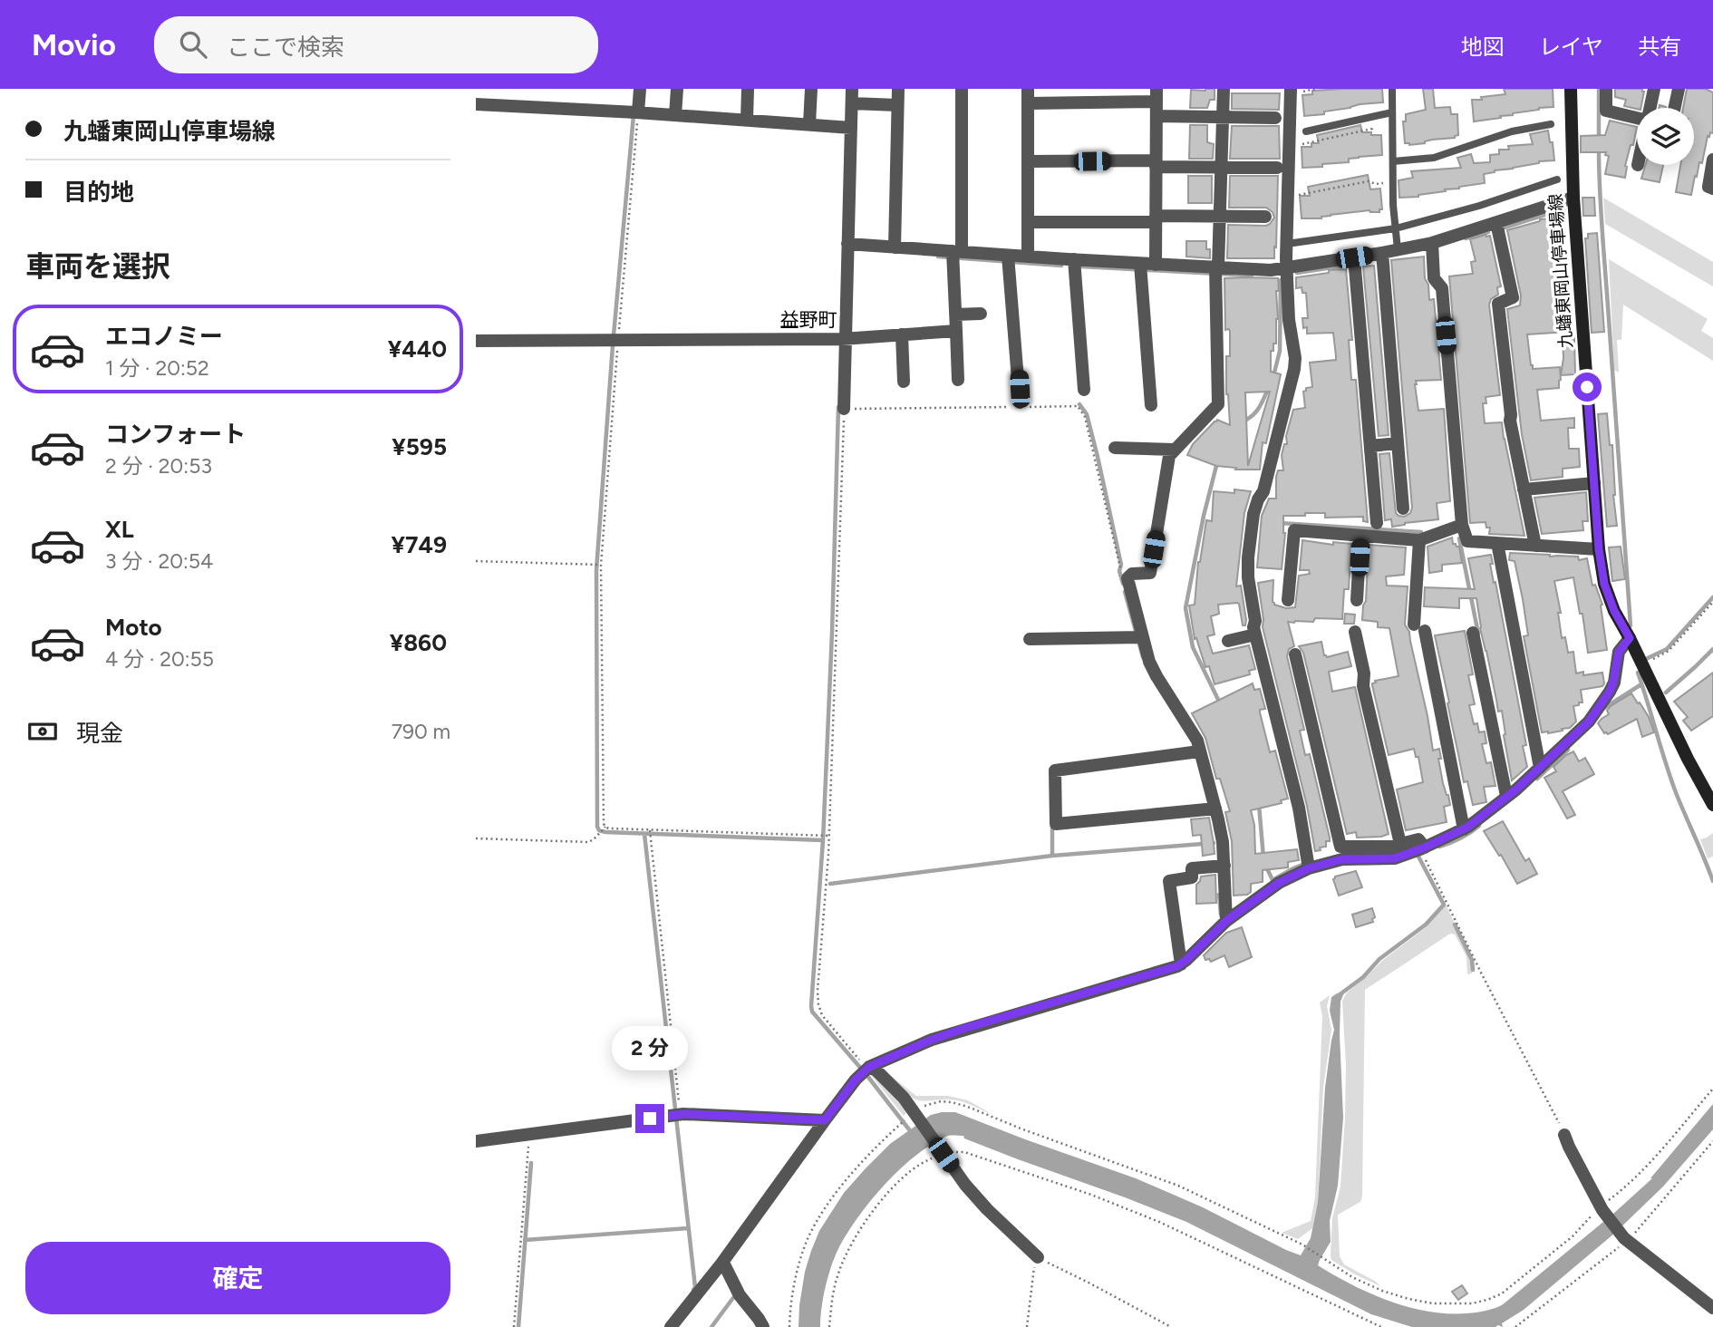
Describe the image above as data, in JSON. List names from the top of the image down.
{
  "streets": {
    "main road": ["九蟠東岡山停車場線"]
  },
  "districts": ["益野町"],
  "page": {
    "header": "Movio",
    "search": "ここで検索",
    "nav": ["地図", "レイヤ", "共有"],
    "banner": ["九蟠東岡山停車場線", "目的地"],
    "heading": "車両を選択",
    "list": [
      {
        "name": "エコノミー",
        "note": "1 分 · 20:52",
        "value": "¥440"
      },
      {
        "name": "コンフォート",
        "note": "2 分 · 20:53",
        "value": "¥595"
      },
      {
        "name": "XL",
        "note": "3 分 · 20:54",
        "value": "¥749"
      },
      {
        "name": "Moto",
        "note": "4 分 · 20:55",
        "value": "¥860"
      }
    ],
    "pay": ["現金", "790 m"],
    "bubble": "2 分",
    "buttons": "確定"
  }
}
